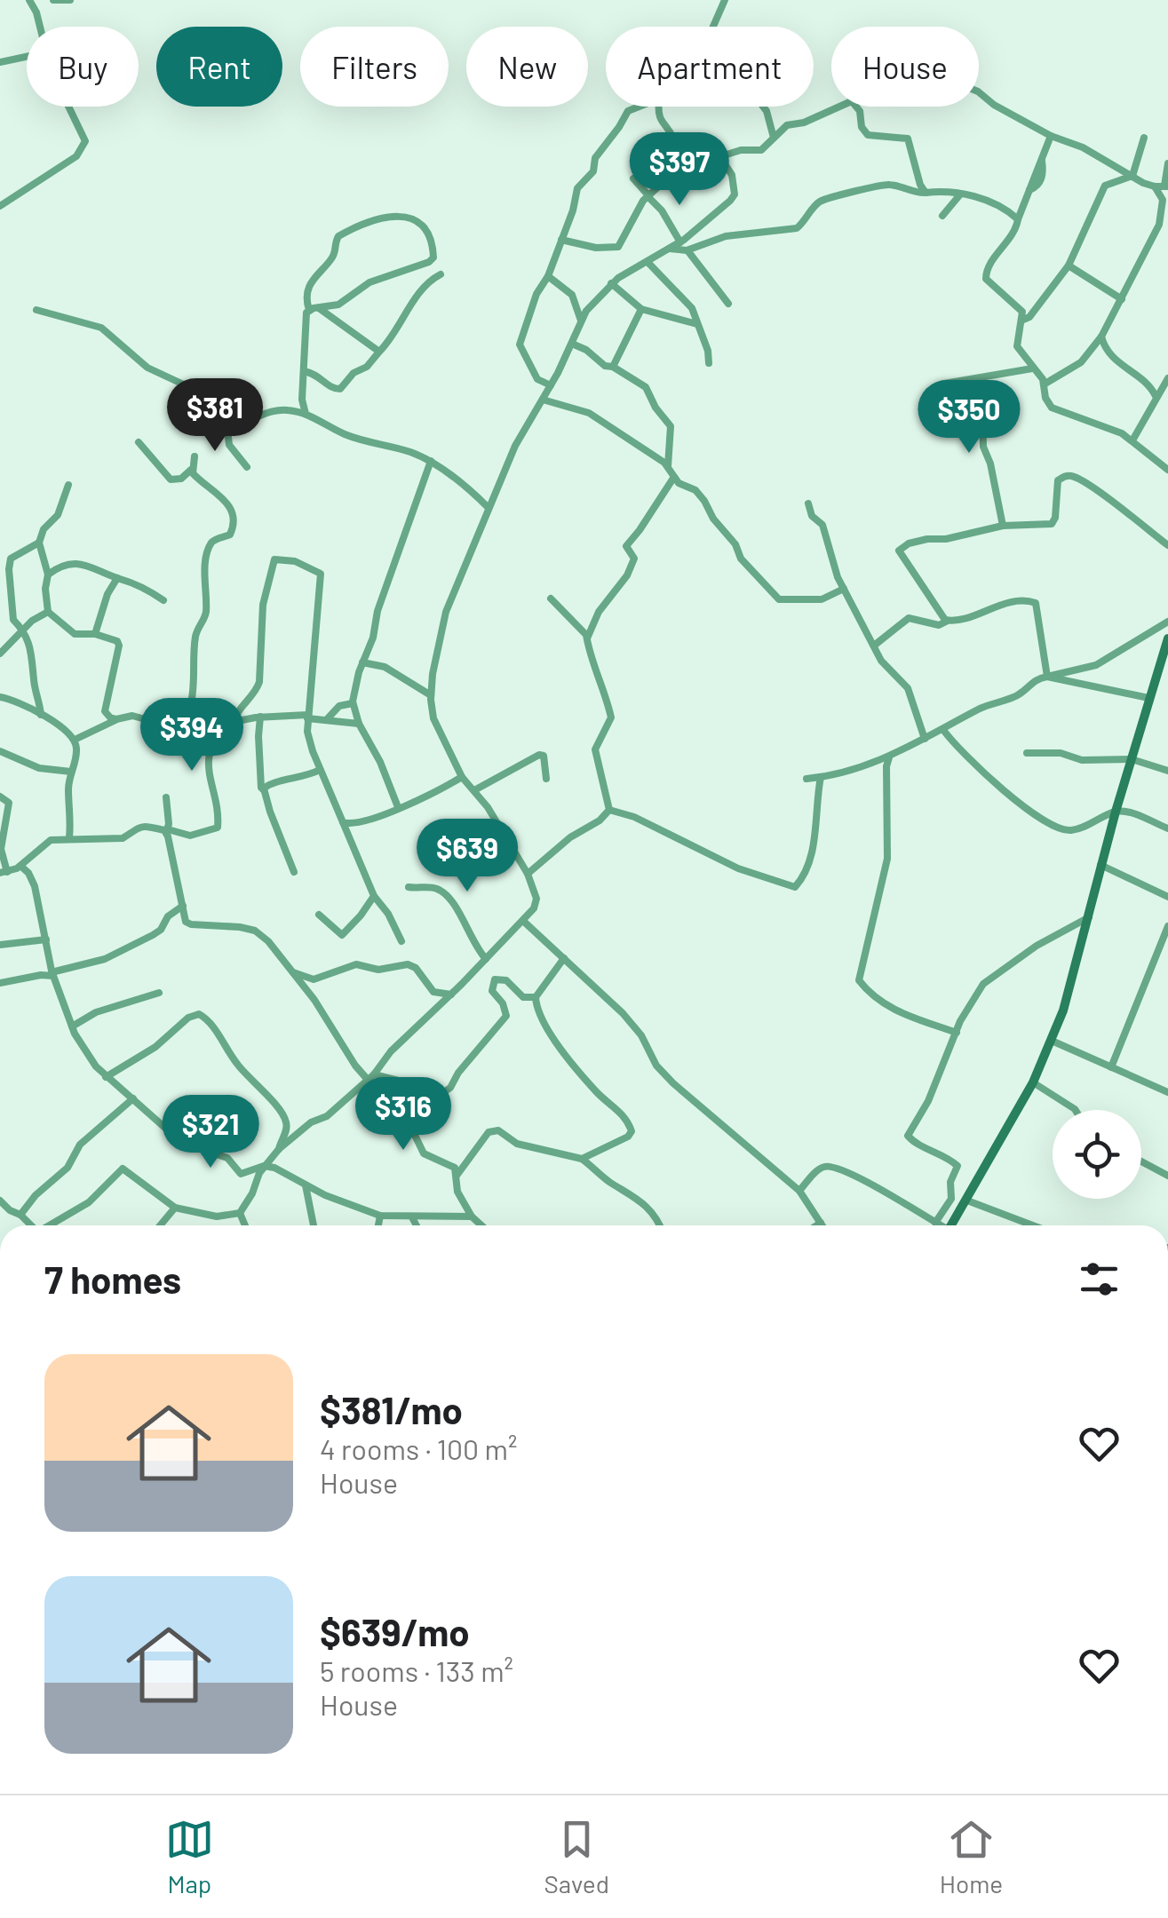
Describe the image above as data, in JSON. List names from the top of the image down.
{
  "page": {
    "chip": [
      "Buy",
      "Rent",
      "Filters",
      "New",
      "Apartment",
      "House"
    ],
    "price": [
      "$397",
      "$381",
      "$350",
      "$394",
      "$639",
      "$316",
      "$321"
    ],
    "heading": "7 homes",
    "list": [
      {
        "name": "$381/mo",
        "note": "4 rooms · 100 m² · House"
      },
      {
        "name": "$639/mo",
        "note": "5 rooms · 133 m² · House"
      }
    ],
    "tabs": ["Map", "Saved", "Home"]
  }
}
